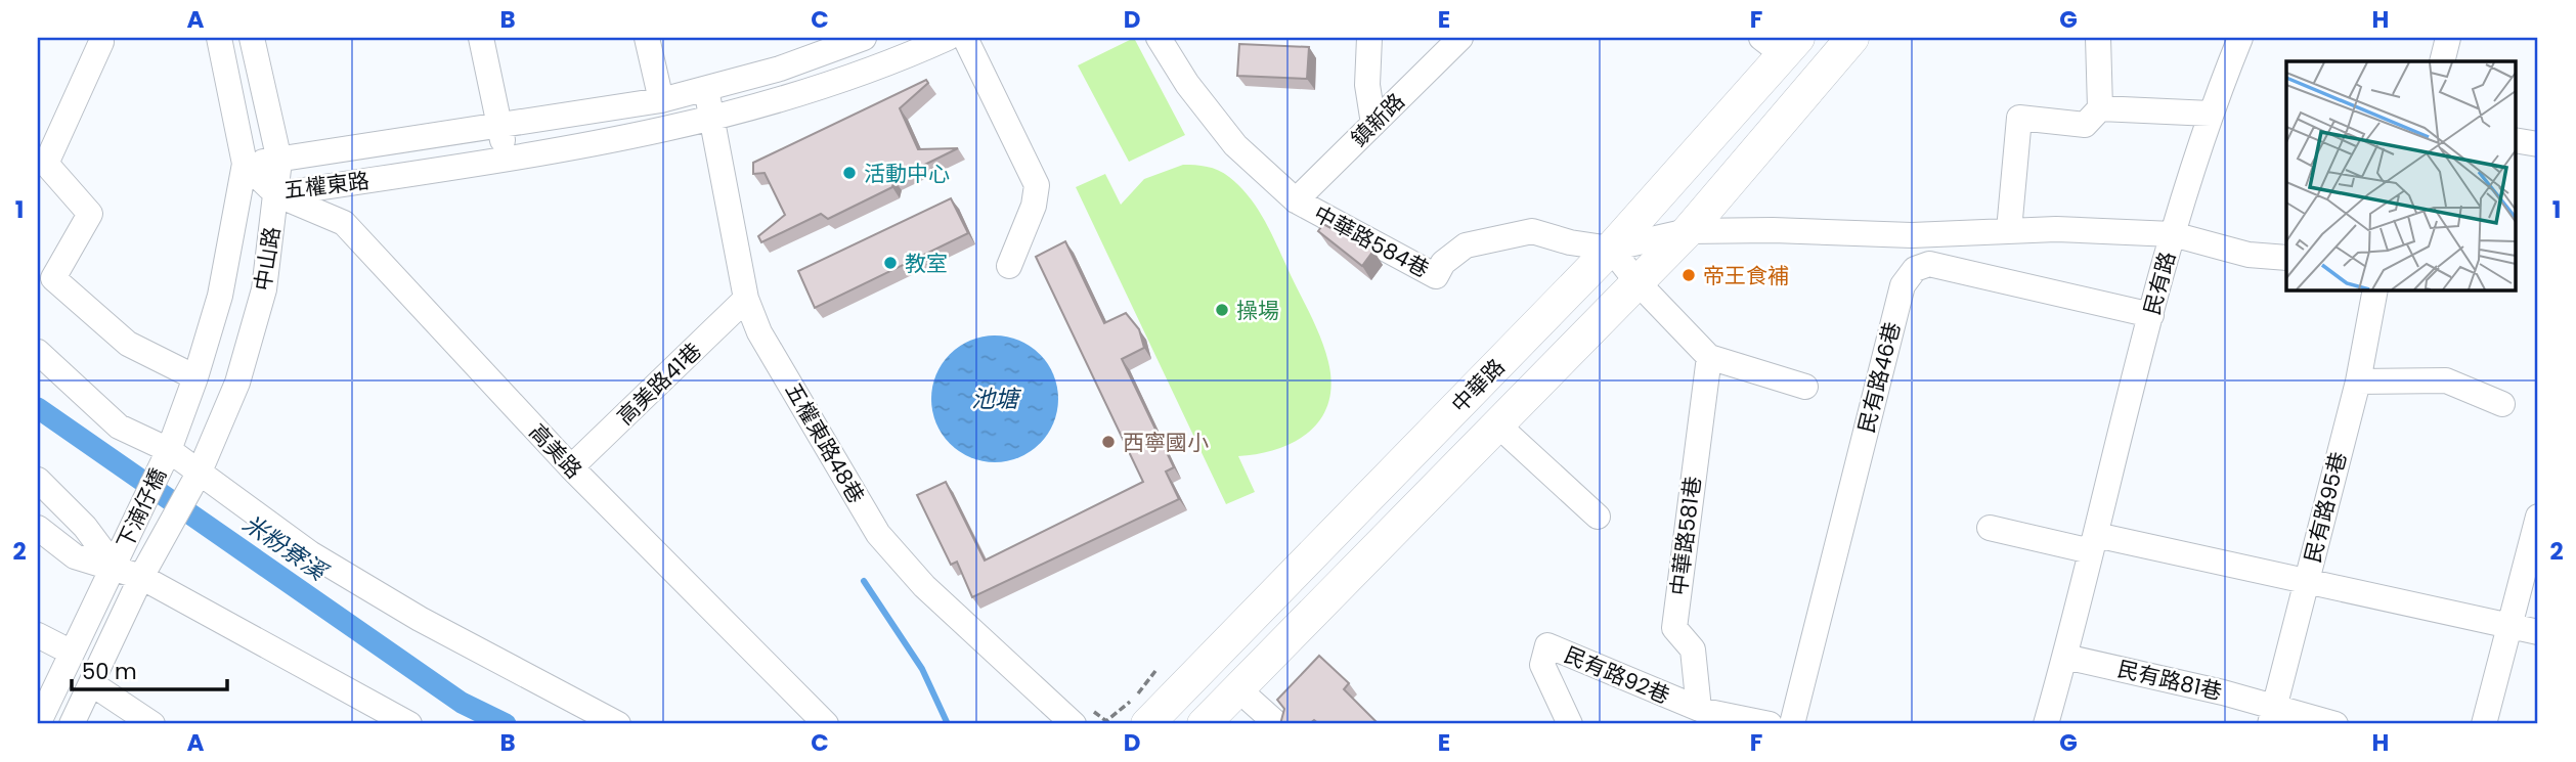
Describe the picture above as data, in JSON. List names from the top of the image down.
{
  "streets": {
    "main road": ["中華路"],
    "street": [
      "鎮新路",
      "五權東路",
      "中華路584巷",
      "中山路",
      "民有路",
      "民有路46巷",
      "高美路41巷",
      "五權東路48巷",
      "高美路",
      "民有路95巷",
      "下湳仔橋",
      "中華路581巷",
      "民有路92巷",
      "民有路81巷"
    ]
  },
  "crossings": [
    ["鎮新路", "中華路584巷"],
    ["五權東路", "中山路"],
    ["五權東路", "五權東路48巷"],
    ["五權東路", "高美路"],
    ["中華路584巷", "中華路"],
    ["中山路", "高美路"],
    ["中山路", "下湳仔橋"],
    ["民有路", "民有路46巷"],
    ["民有路", "民有路81巷"],
    ["高美路41巷", "五權東路48巷"],
    ["高美路41巷", "高美路"],
    ["民有路95巷", "民有路81巷"],
    ["中華路581巷", "民有路92巷"]
  ],
  "water": ["池塘", "米粉寮溪"],
  "places": [
    "活動中心",
    "教室",
    "帝王食補",
    "操場",
    "西寧國小"
  ],
  "scale_bar": "50 m",
  "grid": {
    "columns": [
      "A",
      "B",
      "C",
      "D",
      "E",
      "F",
      "G",
      "H"
    ],
    "rows": ["1", "2"]
  }
}
